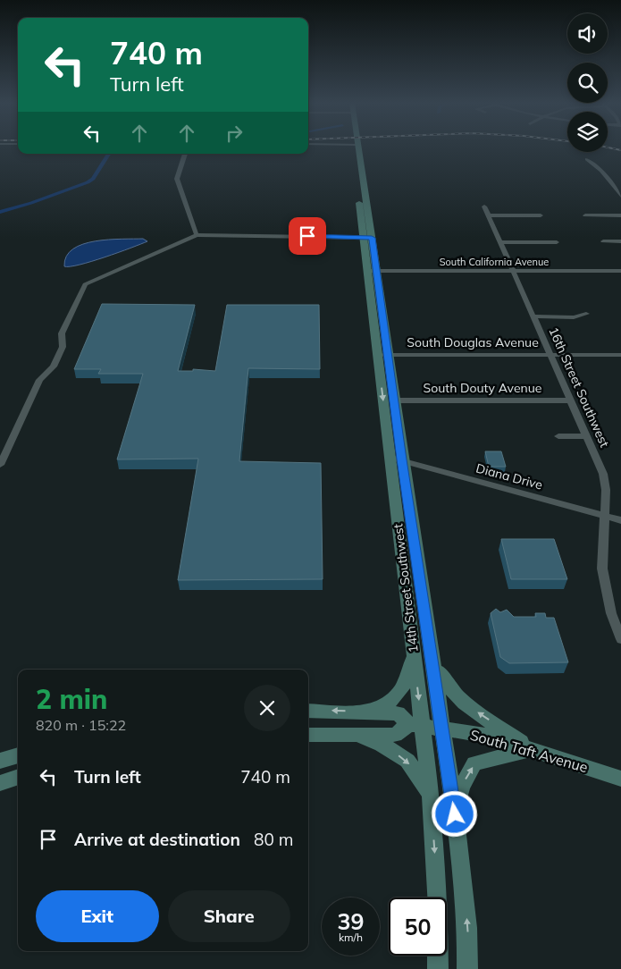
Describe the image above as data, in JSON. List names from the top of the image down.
{
  "streets": {
    "main road": ["14th Street Southwest", "South Taft Avenue"],
    "street": [
      "South California Avenue",
      "South Douglas Avenue",
      "16th Street Southwest",
      "South Douty Avenue",
      "Diana Drive"
    ]
  },
  "crossings": [
    ["South California Avenue", "16th Street Southwest"],
    ["South California Avenue", "14th Street Southwest"],
    ["South Douglas Avenue", "16th Street Southwest"],
    ["South Douglas Avenue", "14th Street Southwest"],
    ["16th Street Southwest", "South Douty Avenue"],
    ["16th Street Southwest", "Diana Drive"],
    ["South Douty Avenue", "14th Street Southwest"],
    ["Diana Drive", "14th Street Southwest"],
    ["14th Street Southwest", "South Taft Avenue"]
  ],
  "page": {
    "turn": ["740 m", "Turn left"],
    "heading": ["2 min", "820 m · 15:22"],
    "list": [
      {
        "name": "Turn left",
        "value": "740 m"
      },
      {
        "name": "Arrive at destination",
        "value": "80 m"
      }
    ],
    "buttons": ["Exit", "Share"],
    "speed": "39 km/h",
    "limit": "50"
  }
}
